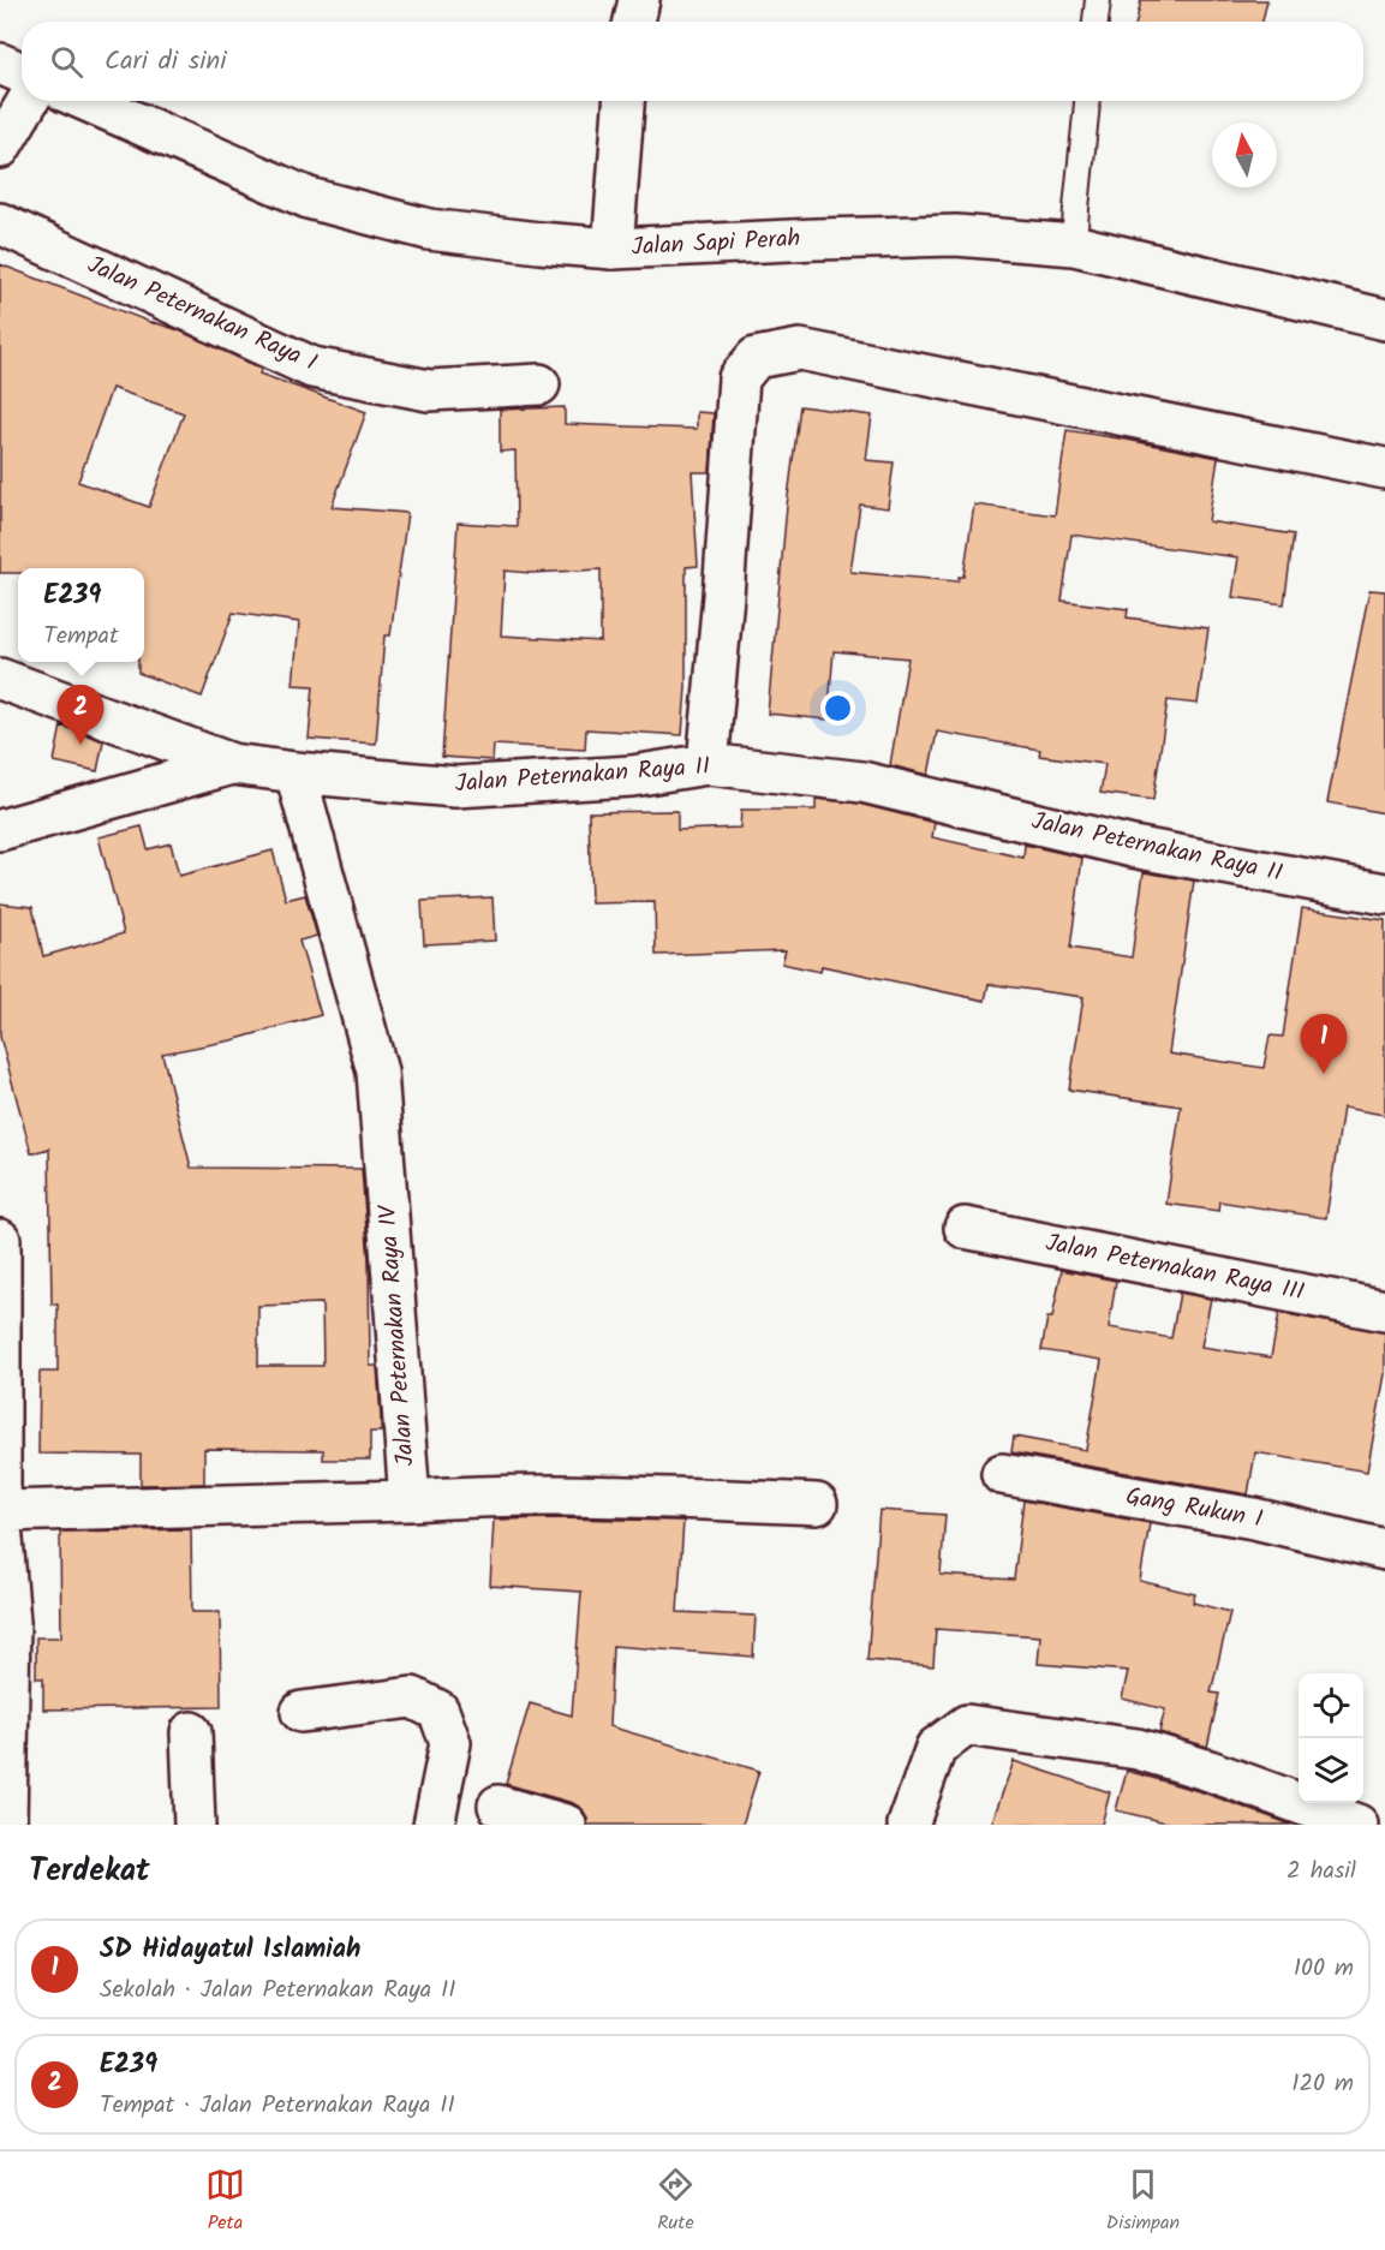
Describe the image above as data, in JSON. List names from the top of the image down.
{
  "streets": {
    "street": [
      "Jalan Sapi Perah",
      "Jalan Peternakan Raya I",
      "Jalan Peternakan Raya II",
      "Jalan Peternakan Raya III",
      "Jalan Peternakan Raya IV",
      "Gang Rukun I"
    ]
  },
  "crossings": [
    ["Jalan Peternakan Raya II", "Jalan Peternakan Raya IV"]
  ],
  "north": "top",
  "page": {
    "search": "Cari di sini",
    "popup": ["E239", "Tempat"],
    "pins": ["2", "1"],
    "heading": ["Terdekat", "2 hasil"],
    "list": [
      {
        "mark": "1",
        "name": "SD Hidayatul Islamiah",
        "note": "Sekolah · Jalan Peternakan Raya II",
        "value": "100 m"
      },
      {
        "mark": "2",
        "name": "E239",
        "note": "Tempat · Jalan Peternakan Raya II",
        "value": "120 m"
      }
    ],
    "nav": ["Peta", "Rute", "Disimpan"]
  }
}
